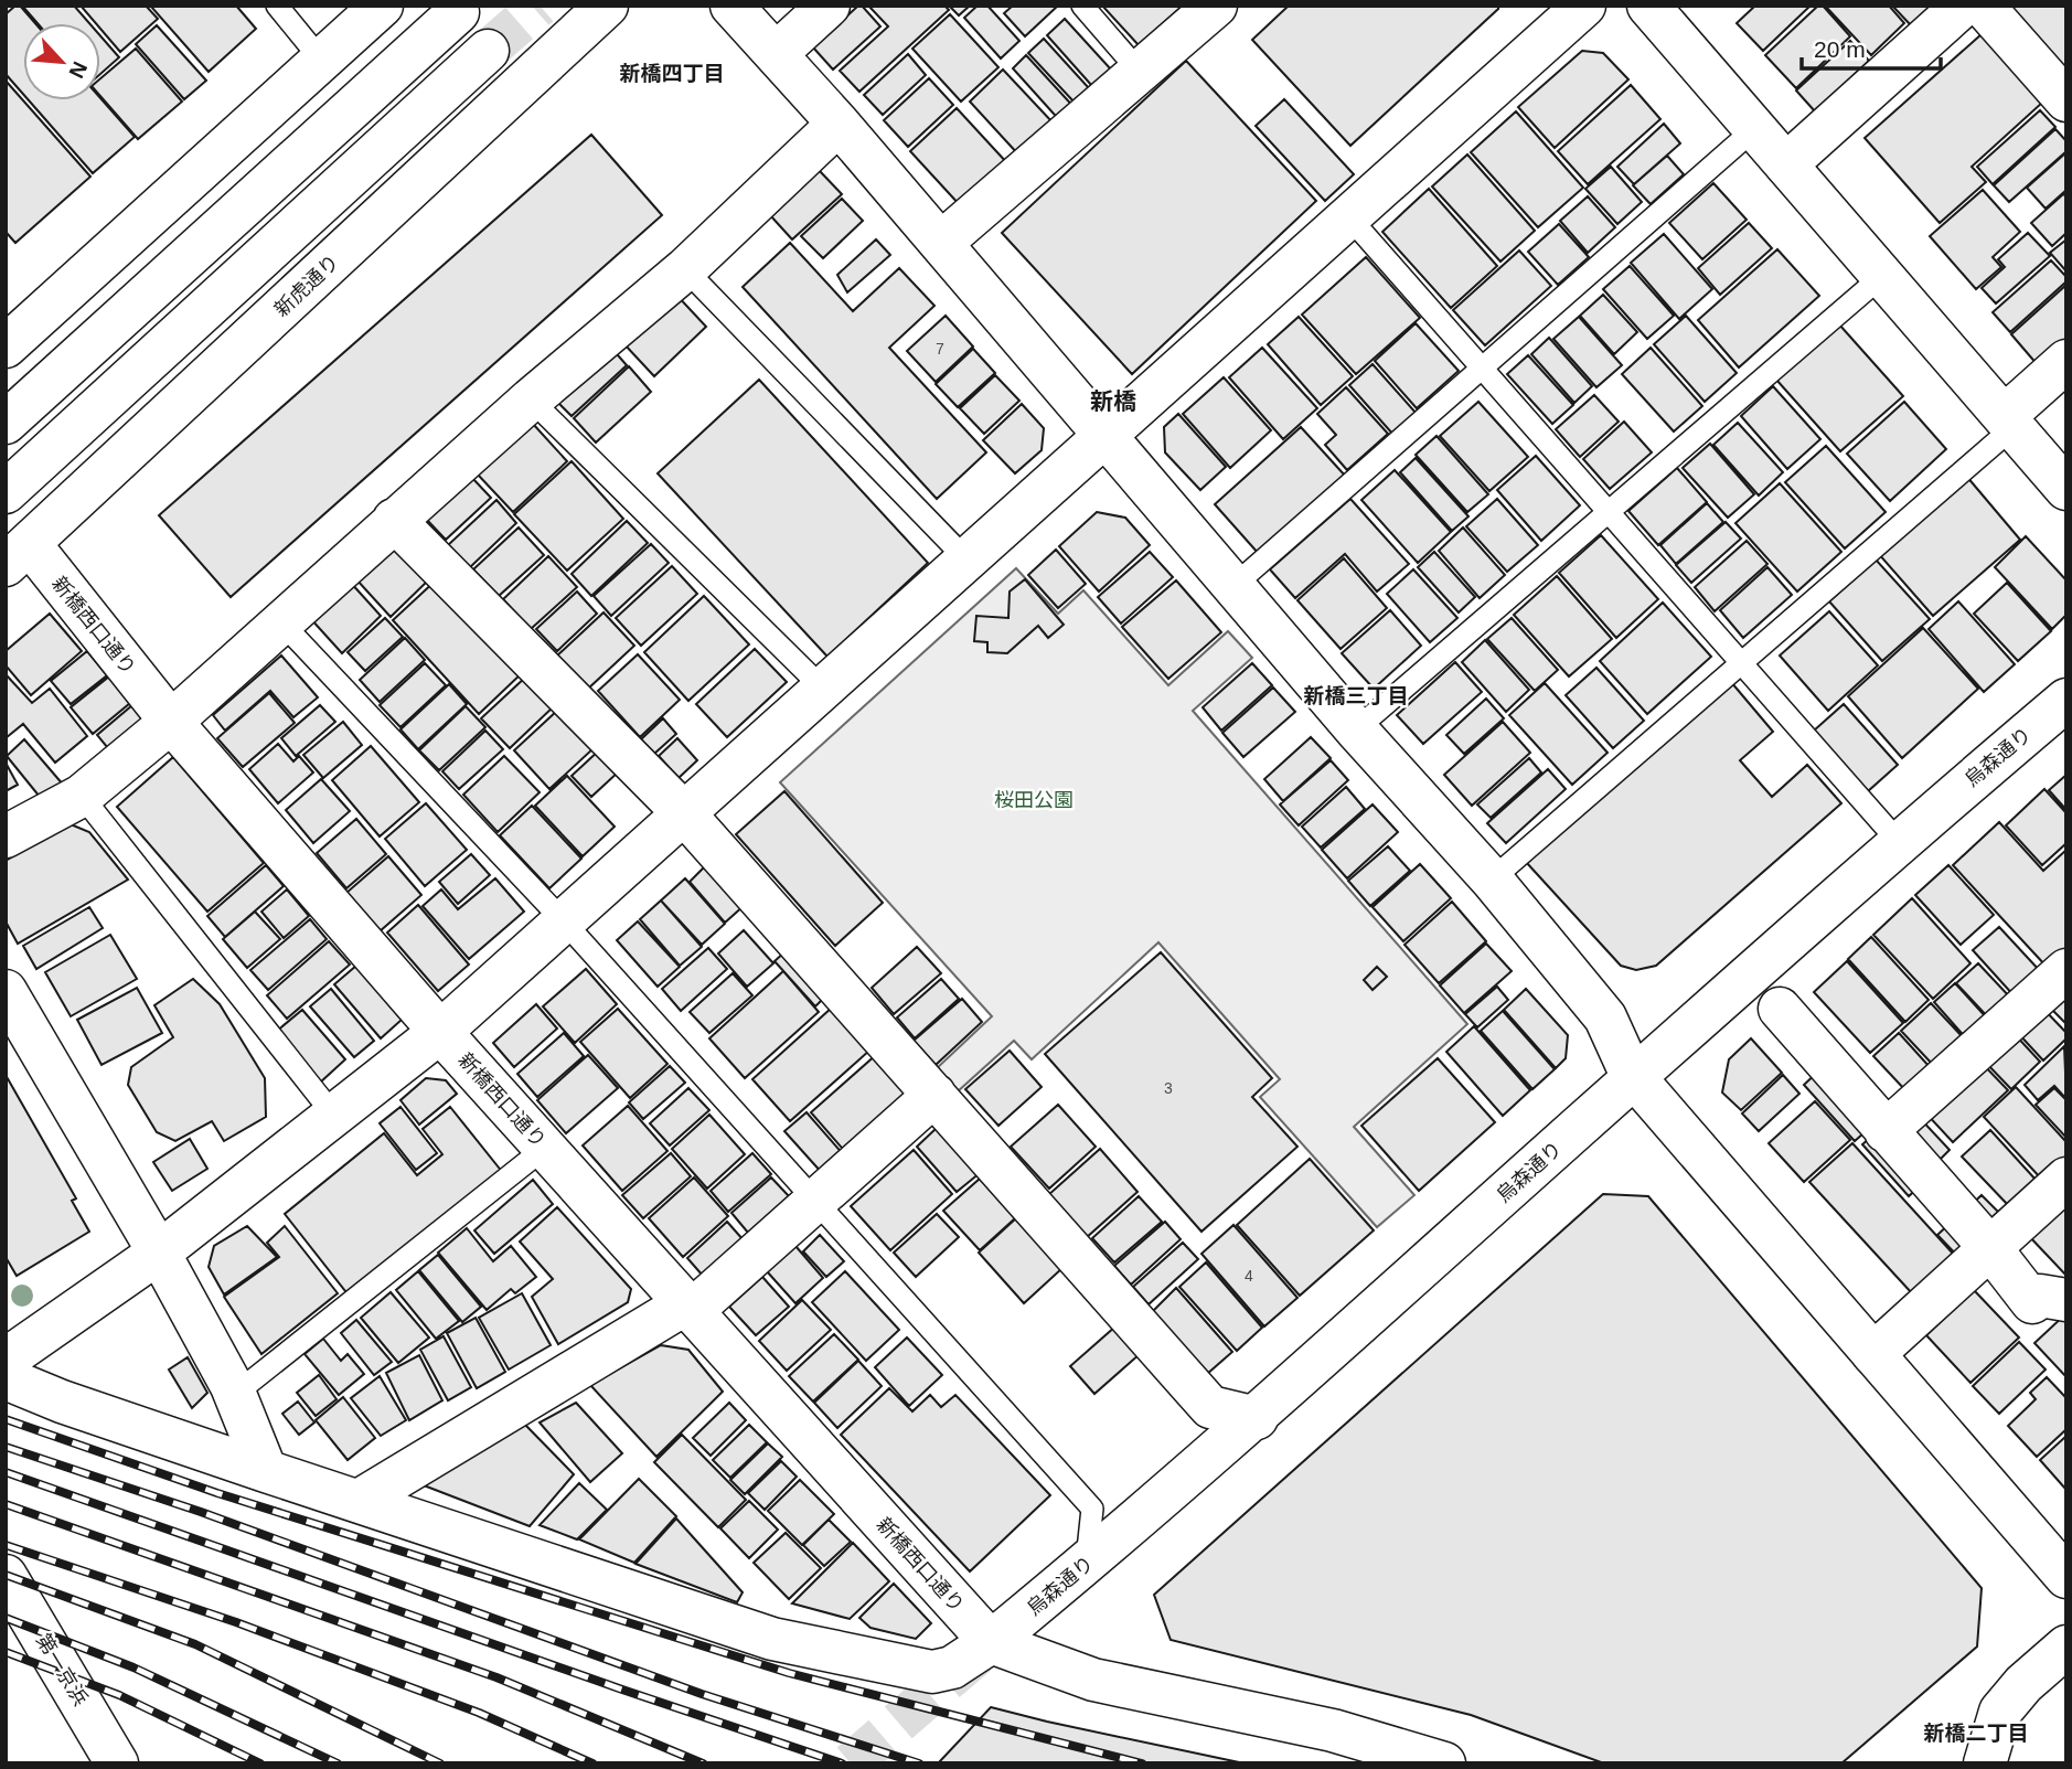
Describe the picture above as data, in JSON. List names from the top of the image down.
{
  "streets": {
    "main road": [
      "新虎通り",
      "新橋西口通り",
      "烏森通り",
      "第一京浜"
    ]
  },
  "crossings": [
    ["新虎通り", "新橋西口通り"],
    ["新橋西口通り", "烏森通り"]
  ],
  "districts": [
    "新橋四丁目",
    "新橋",
    "新橋三丁目",
    "新橋二丁目"
  ],
  "parks": ["桜田公園"],
  "house_numbers": ["7", "3", "4"],
  "scale_bar": "20 m",
  "north": "bottom right"
}
